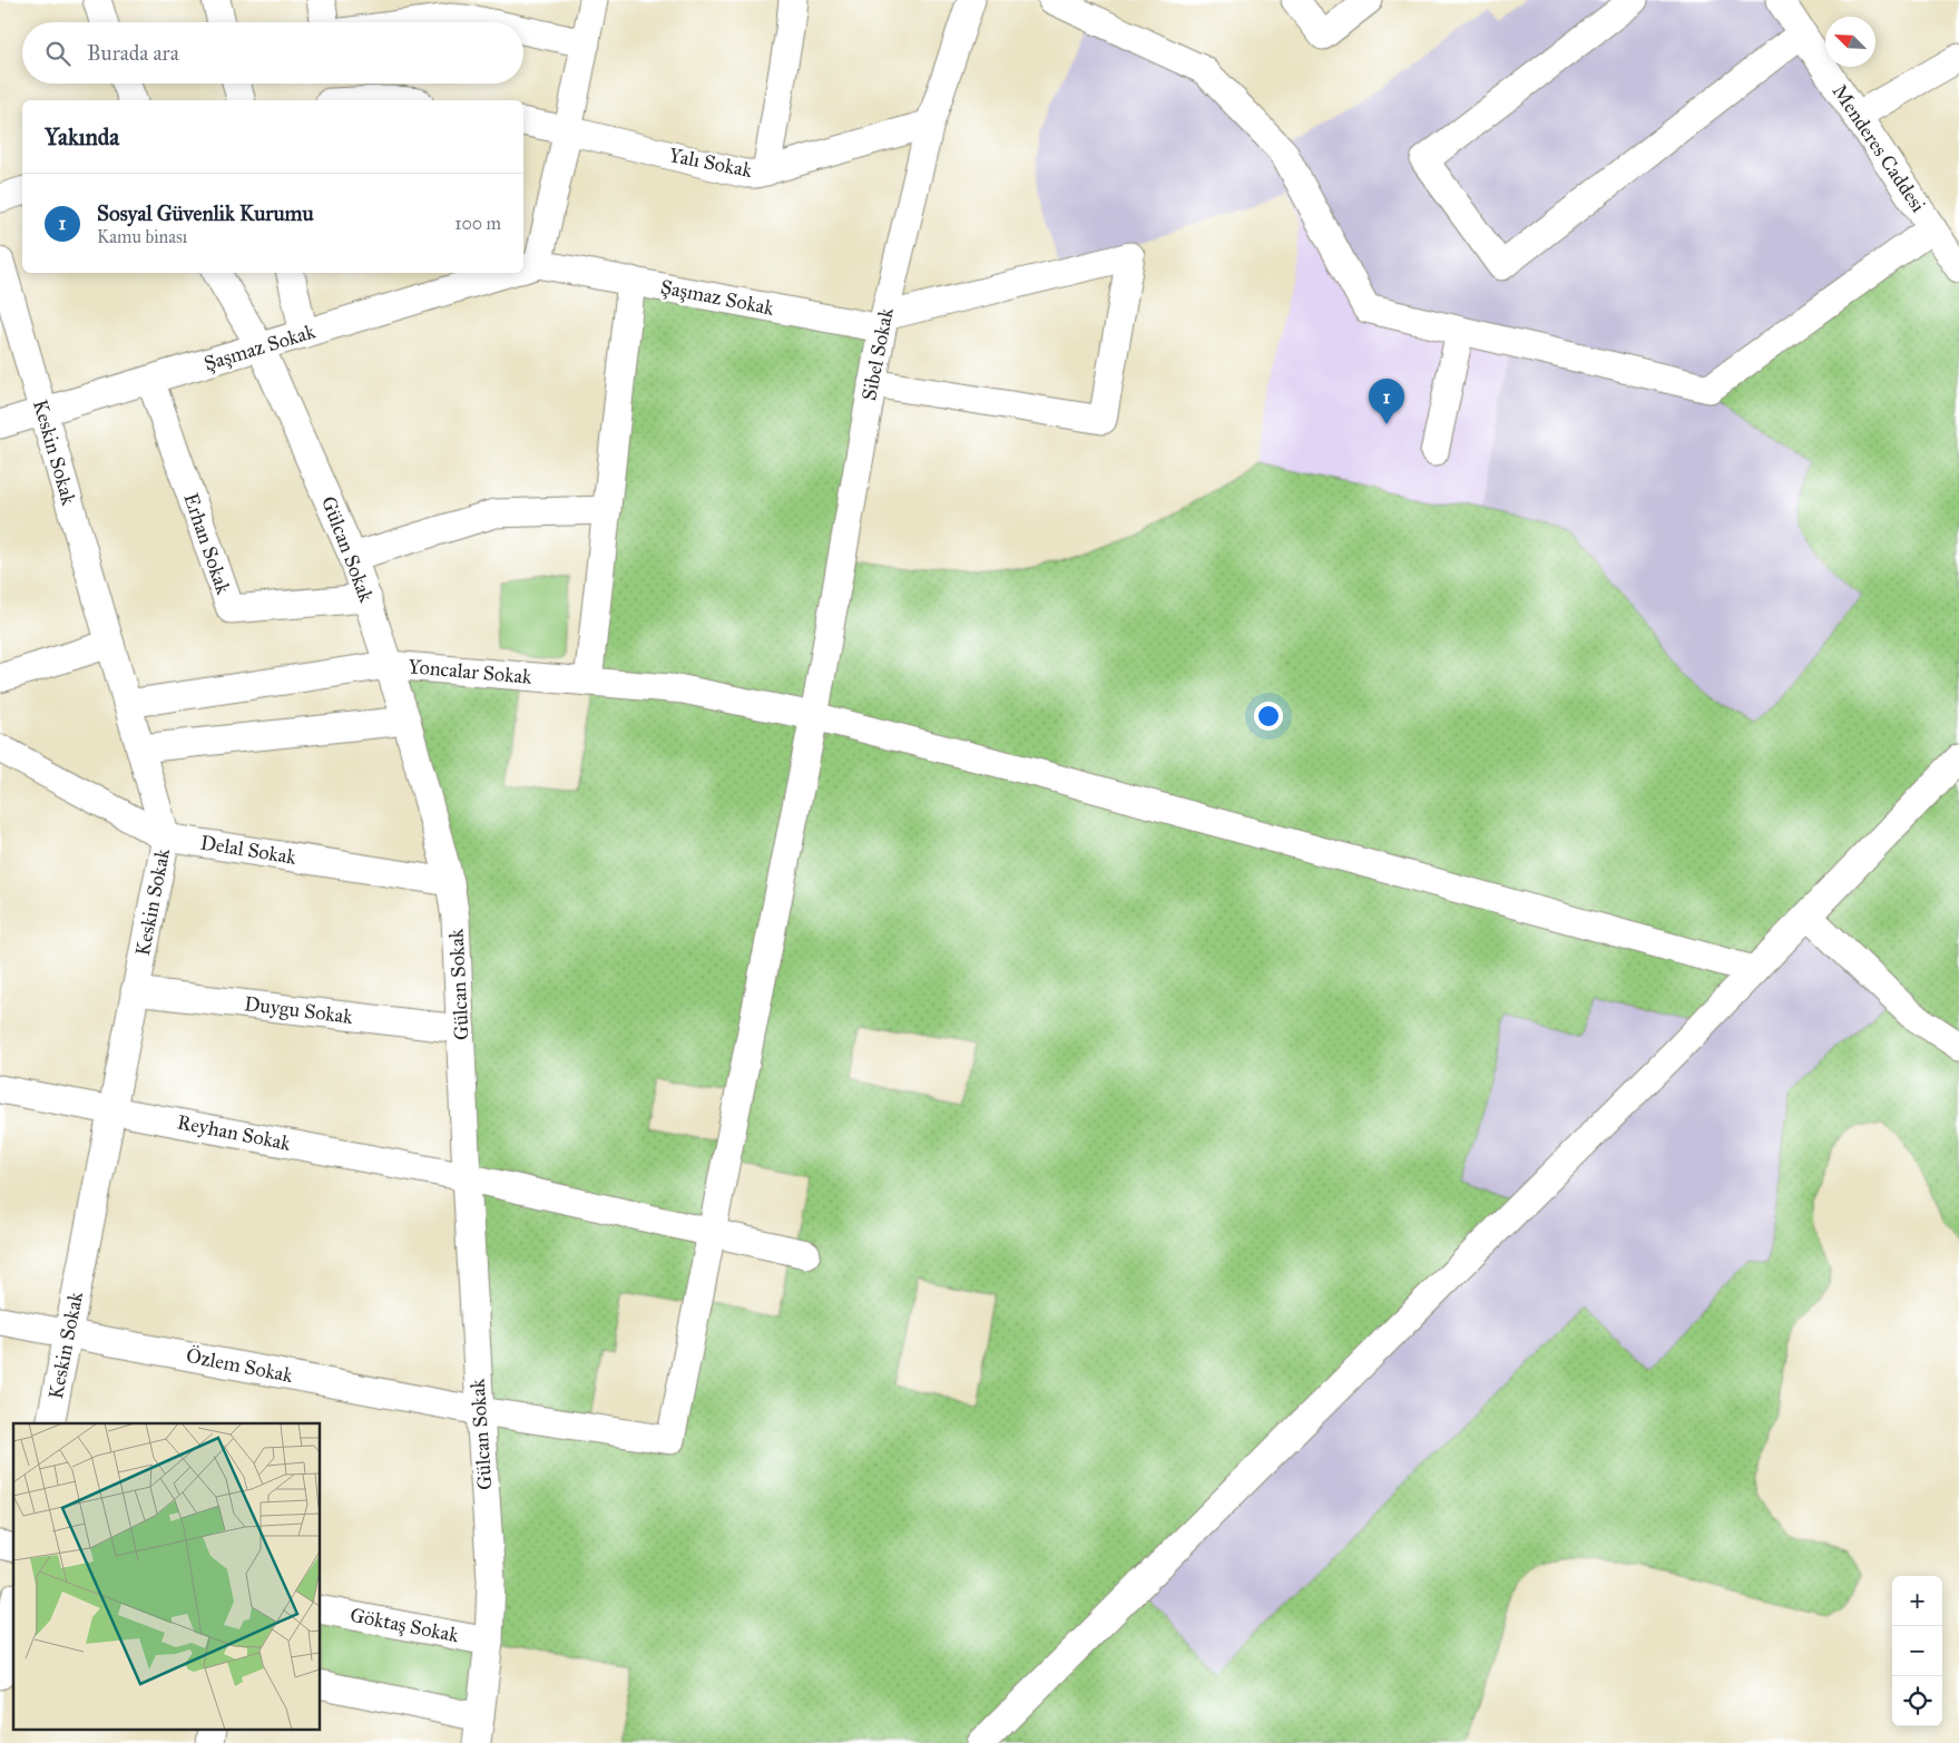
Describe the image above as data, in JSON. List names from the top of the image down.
{
  "streets": {
    "street": [
      "Menderes Caddesi",
      "Yalı Sokak",
      "Şaşmaz Sokak",
      "Sibel Sokak",
      "Keskin Sokak",
      "Erhan Sokak",
      "Gülcan Sokak",
      "Yoncalar Sokak",
      "Delal Sokak",
      "Duygu Sokak",
      "Reyhan Sokak",
      "Özlem Sokak",
      "Göktaş Sokak"
    ]
  },
  "crossings": [
    ["Yalı Sokak", "Sibel Sokak"],
    ["Şaşmaz Sokak", "Sibel Sokak"],
    ["Şaşmaz Sokak", "Keskin Sokak"],
    ["Şaşmaz Sokak", "Erhan Sokak"],
    ["Şaşmaz Sokak", "Gülcan Sokak"],
    ["Sibel Sokak", "Yoncalar Sokak"],
    ["Sibel Sokak", "Reyhan Sokak"],
    ["Sibel Sokak", "Özlem Sokak"],
    ["Keskin Sokak", "Yoncalar Sokak"],
    ["Keskin Sokak", "Delal Sokak"],
    ["Keskin Sokak", "Duygu Sokak"],
    ["Keskin Sokak", "Reyhan Sokak"],
    ["Keskin Sokak", "Özlem Sokak"],
    ["Erhan Sokak", "Gülcan Sokak"],
    ["Gülcan Sokak", "Yoncalar Sokak"],
    ["Gülcan Sokak", "Delal Sokak"],
    ["Gülcan Sokak", "Duygu Sokak"],
    ["Gülcan Sokak", "Reyhan Sokak"],
    ["Gülcan Sokak", "Özlem Sokak"],
    ["Gülcan Sokak", "Göktaş Sokak"],
    ["Reyhan Sokak", "Özlem Sokak"]
  ],
  "north": "top left",
  "page": {
    "search": "Burada ara",
    "heading": "Yakında",
    "list": [
      {
        "mark": "1",
        "name": "Sosyal Güvenlik Kurumu",
        "note": "Kamu binası",
        "value": "100 m"
      }
    ],
    "pins": "1",
    "map_buttons": ["+", "−"]
  }
}
